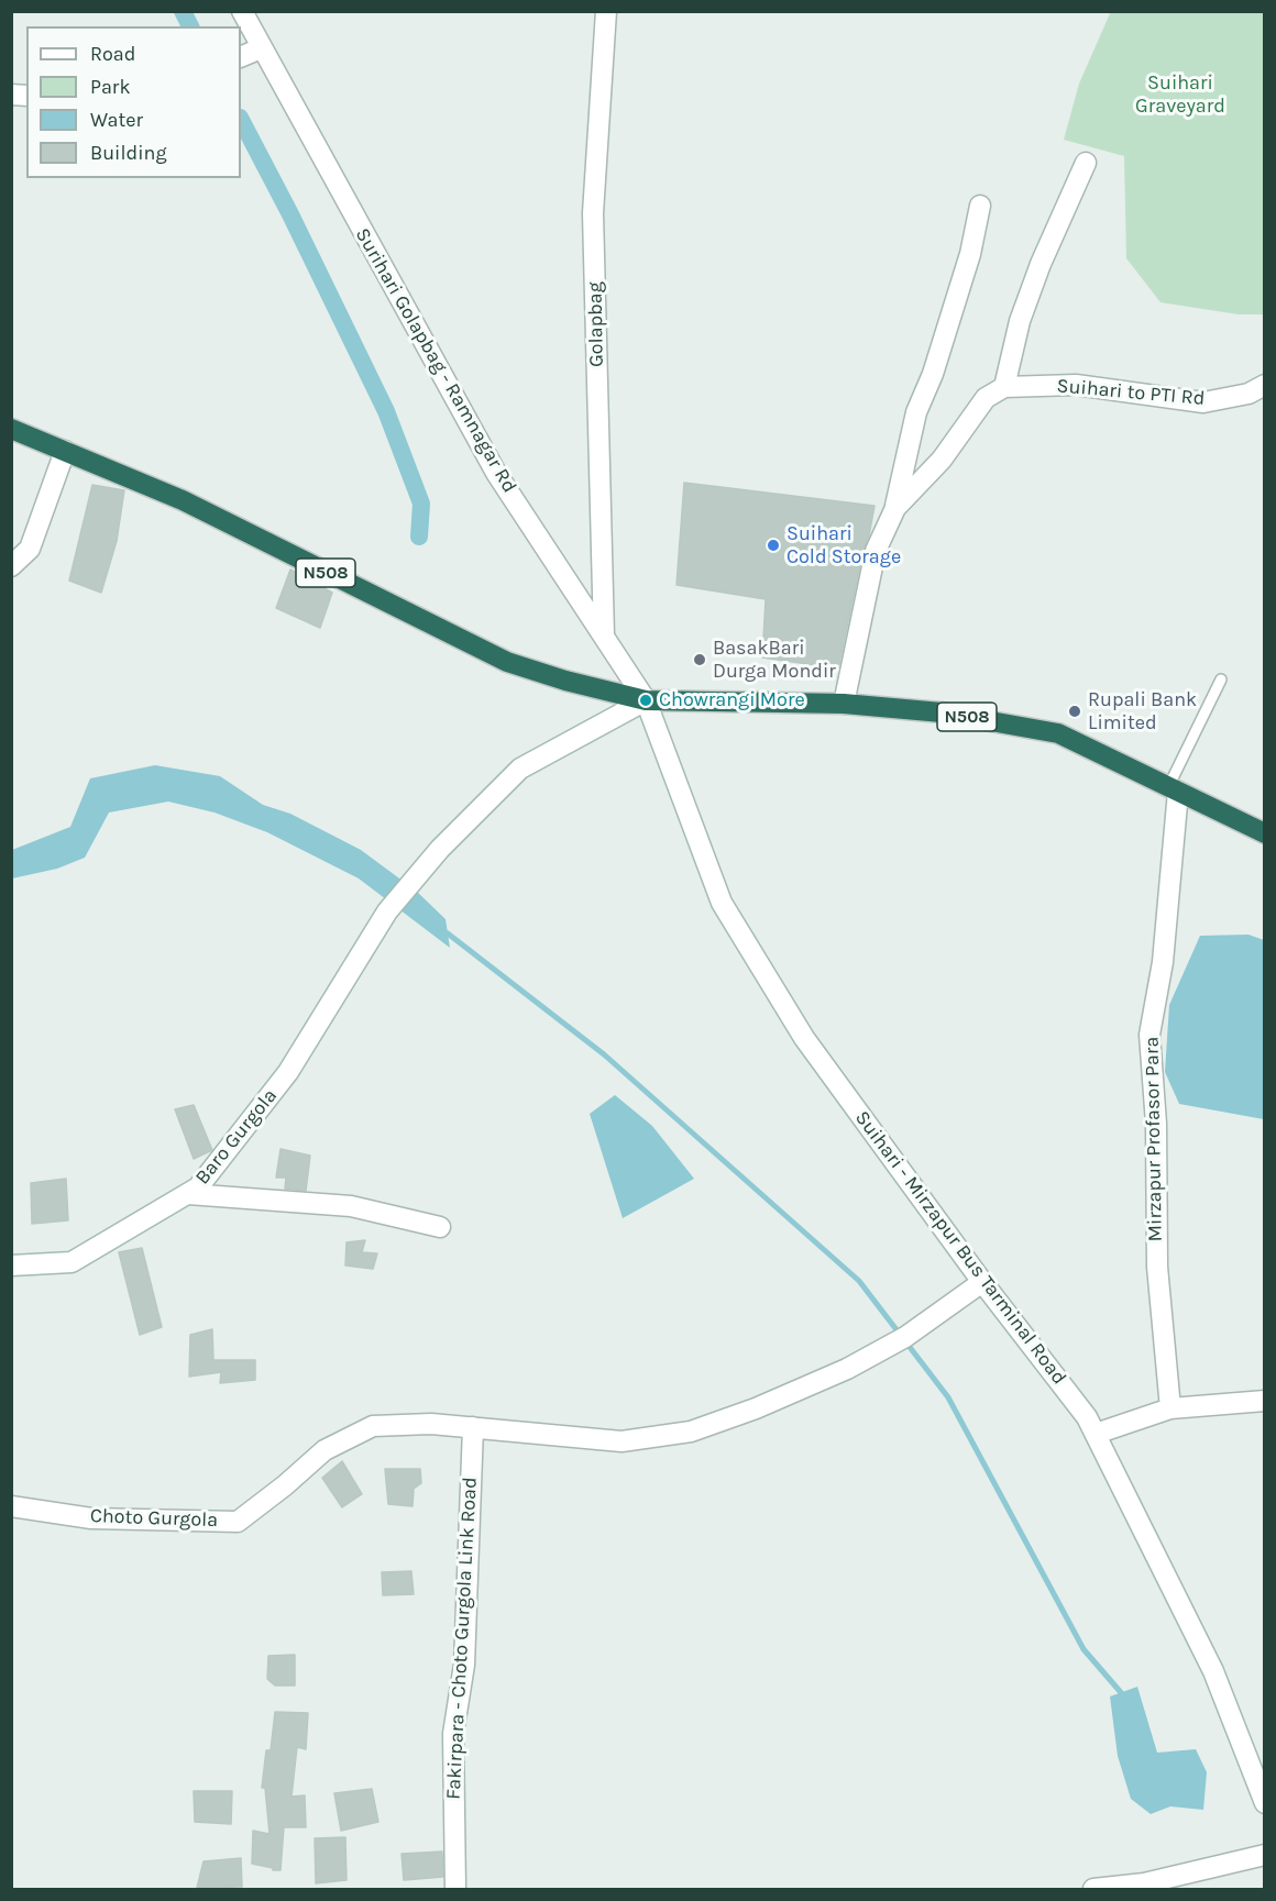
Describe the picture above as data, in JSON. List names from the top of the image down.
{
  "streets": {
    "highway": ["N508"],
    "street": [
      "Golapbag",
      "Surihari Golapbag - Ramnagar Rd",
      "Suihari to PTI Rd",
      "Baro Gurgola",
      "Mirzapur Profasor Para",
      "Suihari - Mirzapur Bus Tarminal Road",
      "Choto Gurgola",
      "Fakirpara - Choto Gurgola Link Road"
    ]
  },
  "crossings": [
    ["Golapbag", "Surihari Golapbag - Ramnagar Rd"],
    ["Surihari Golapbag - Ramnagar Rd", "N508"],
    ["Surihari Golapbag - Ramnagar Rd", "Baro Gurgola"],
    ["Surihari Golapbag - Ramnagar Rd", "Suihari - Mirzapur Bus Tarminal Road"],
    ["N508", "Baro Gurgola"],
    ["N508", "Mirzapur Profasor Para"],
    ["N508", "Suihari - Mirzapur Bus Tarminal Road"],
    ["Baro Gurgola", "Suihari - Mirzapur Bus Tarminal Road"],
    ["Suihari - Mirzapur Bus Tarminal Road", "Choto Gurgola"],
    ["Choto Gurgola", "Fakirpara - Choto Gurgola Link Road"]
  ],
  "parks": ["Suihari Graveyard"],
  "places": [
    "Suihari Cold Storage",
    "BasakBari Durga Mondir",
    "Chowrangi More",
    "Rupali Bank Limited"
  ],
  "legend": [
    "Road",
    "Park",
    "Water",
    "Building"
  ]
}
